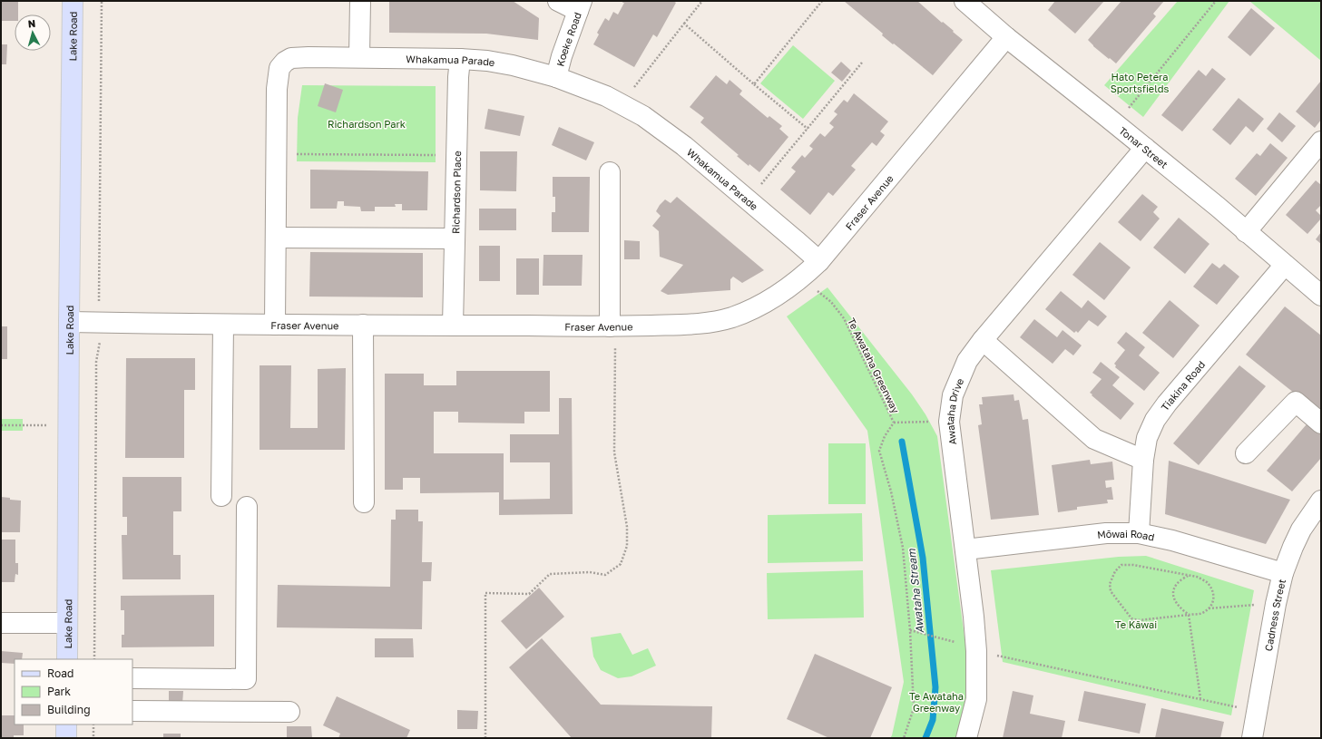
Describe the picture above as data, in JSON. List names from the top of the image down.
{
  "streets": {
    "main road": ["Lake Road"],
    "street": [
      "Koeke Road",
      "Whakamua Parade",
      "Tonar Street",
      "Richardson Place",
      "Fraser Avenue",
      "Tiakina Road",
      "Awataha Drive",
      "Mōwai Road",
      "Cadness Street"
    ],
    "path": ["Te Awataha Greenway"]
  },
  "crossings": [
    ["Lake Road", "Fraser Avenue"],
    ["Koeke Road", "Whakamua Parade"],
    ["Whakamua Parade", "Richardson Place"],
    ["Whakamua Parade", "Fraser Avenue"],
    ["Tonar Street", "Fraser Avenue"],
    ["Tonar Street", "Tiakina Road"],
    ["Tonar Street", "Awataha Drive"],
    ["Richardson Place", "Fraser Avenue"],
    ["Tiakina Road", "Mōwai Road"],
    ["Awataha Drive", "Mōwai Road"],
    ["Mōwai Road", "Cadness Street"]
  ],
  "water": ["Awataha Stream"],
  "parks": [
    "Hato Petera Sportsfields",
    "Richardson Park",
    "Te Kāwai",
    "Te Awataha Greenway"
  ],
  "legend": ["Road", "Park", "Building"],
  "north": "top"
}
